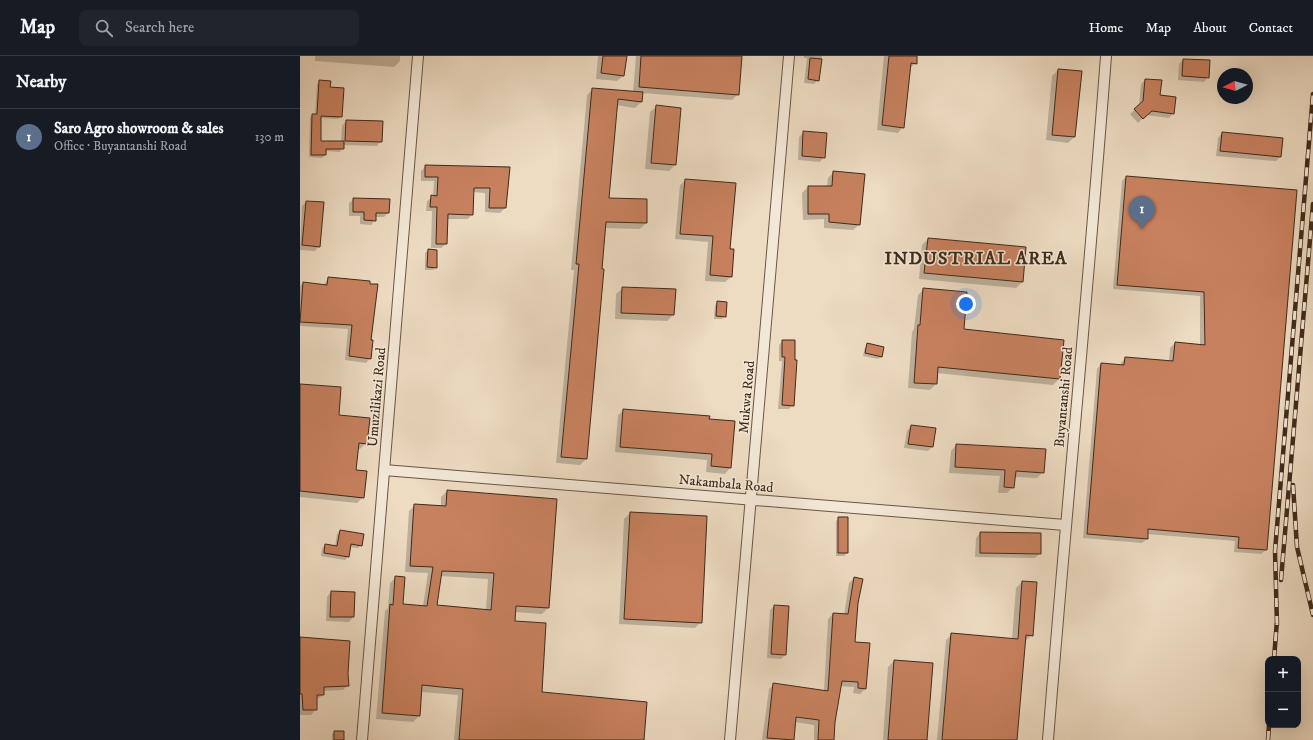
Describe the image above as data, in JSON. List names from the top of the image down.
{
  "streets": {
    "street": [
      "Umuzilikazi Road",
      "Mukwa Road",
      "Buyantanshi Road",
      "Nakambala Road"
    ]
  },
  "crossings": [
    ["Umuzilikazi Road", "Nakambala Road"],
    ["Mukwa Road", "Nakambala Road"],
    ["Buyantanshi Road", "Nakambala Road"]
  ],
  "districts": ["INDUSTRIAL AREA"],
  "north": "left",
  "page": {
    "header": "Map",
    "search": "Search here",
    "nav": [
      "Home",
      "Map",
      "About",
      "Contact"
    ],
    "heading": "Nearby",
    "list": [
      {
        "mark": "1",
        "name": "Saro Agro showroom & sales",
        "note": "Office · Buyantanshi Road",
        "value": "130 m"
      }
    ],
    "pins": "1",
    "map_buttons": ["+", "−"]
  }
}
